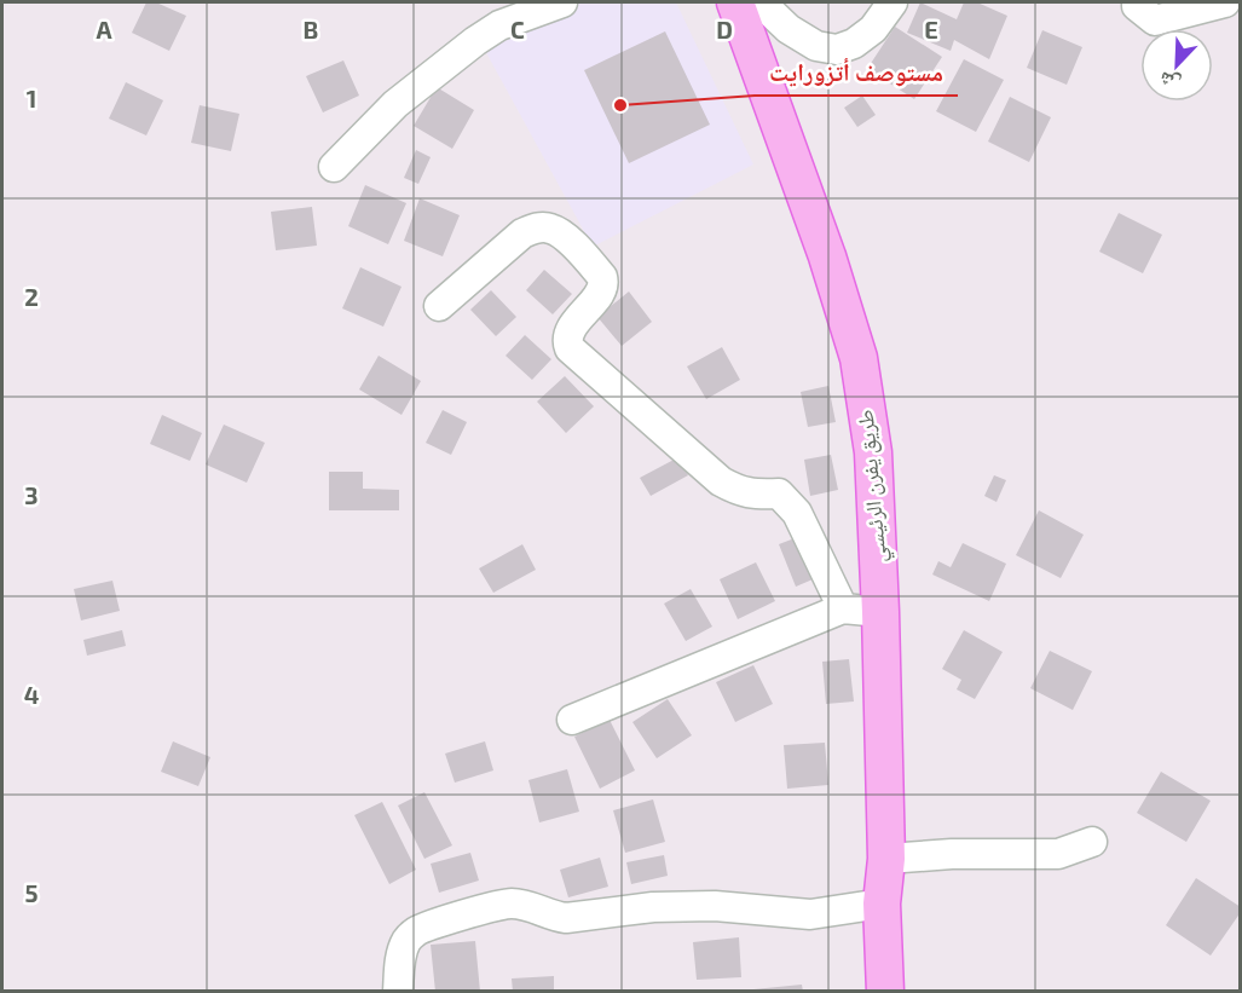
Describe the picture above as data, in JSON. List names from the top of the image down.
{
  "streets": {
    "main road": ["طريق يفرن الرئيسي"]
  },
  "places": ["مستوصف أتزورايت"],
  "north": "bottom left",
  "grid": {
    "columns": [
      "A",
      "B",
      "C",
      "D",
      "E"
    ],
    "rows": [
      "1",
      "2",
      "3",
      "4",
      "5"
    ]
  }
}
